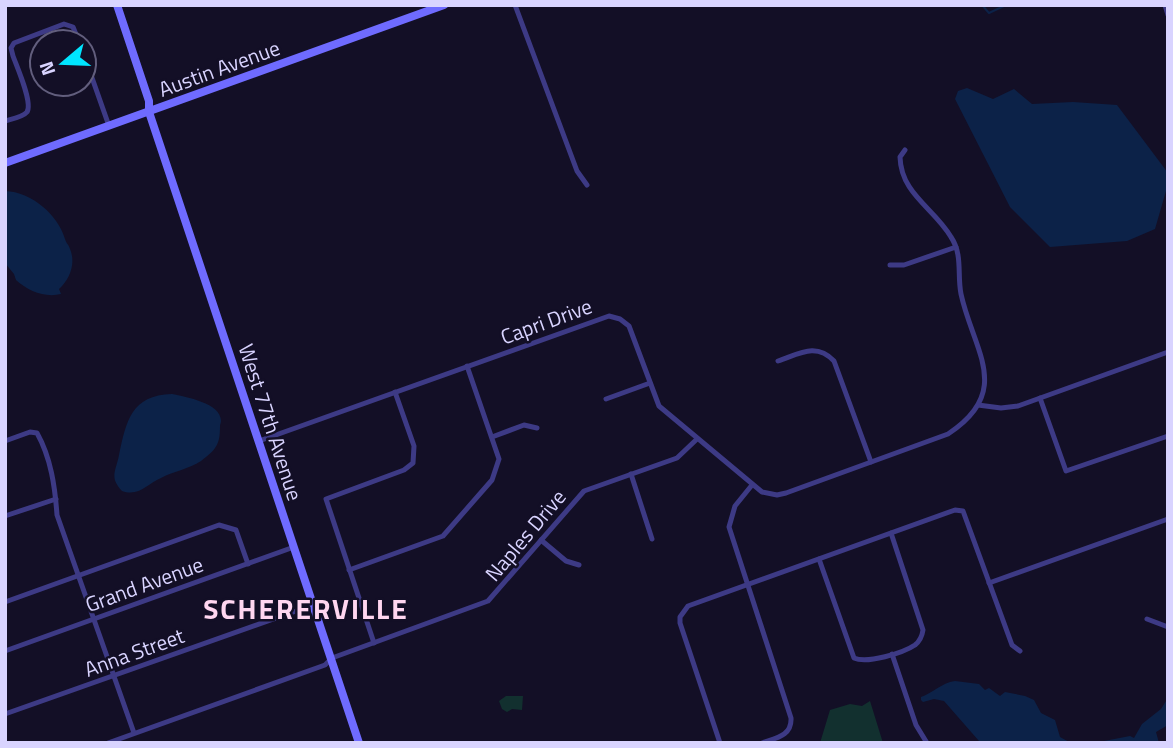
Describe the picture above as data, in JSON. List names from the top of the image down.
{
  "streets": {
    "street": [
      "Austin Avenue",
      "Capri Drive",
      "West 77th Avenue",
      "Naples Drive",
      "Grand Avenue",
      "Anna Street"
    ]
  },
  "crossings": [
    ["Austin Avenue", "West 77th Avenue"],
    ["Capri Drive", "West 77th Avenue"],
    ["Capri Drive", "Naples Drive"],
    ["West 77th Avenue", "Naples Drive"],
    ["West 77th Avenue", "Grand Avenue"],
    ["West 77th Avenue", "Anna Street"]
  ],
  "districts": ["SCHERERVILLE"],
  "north": "left"
}
